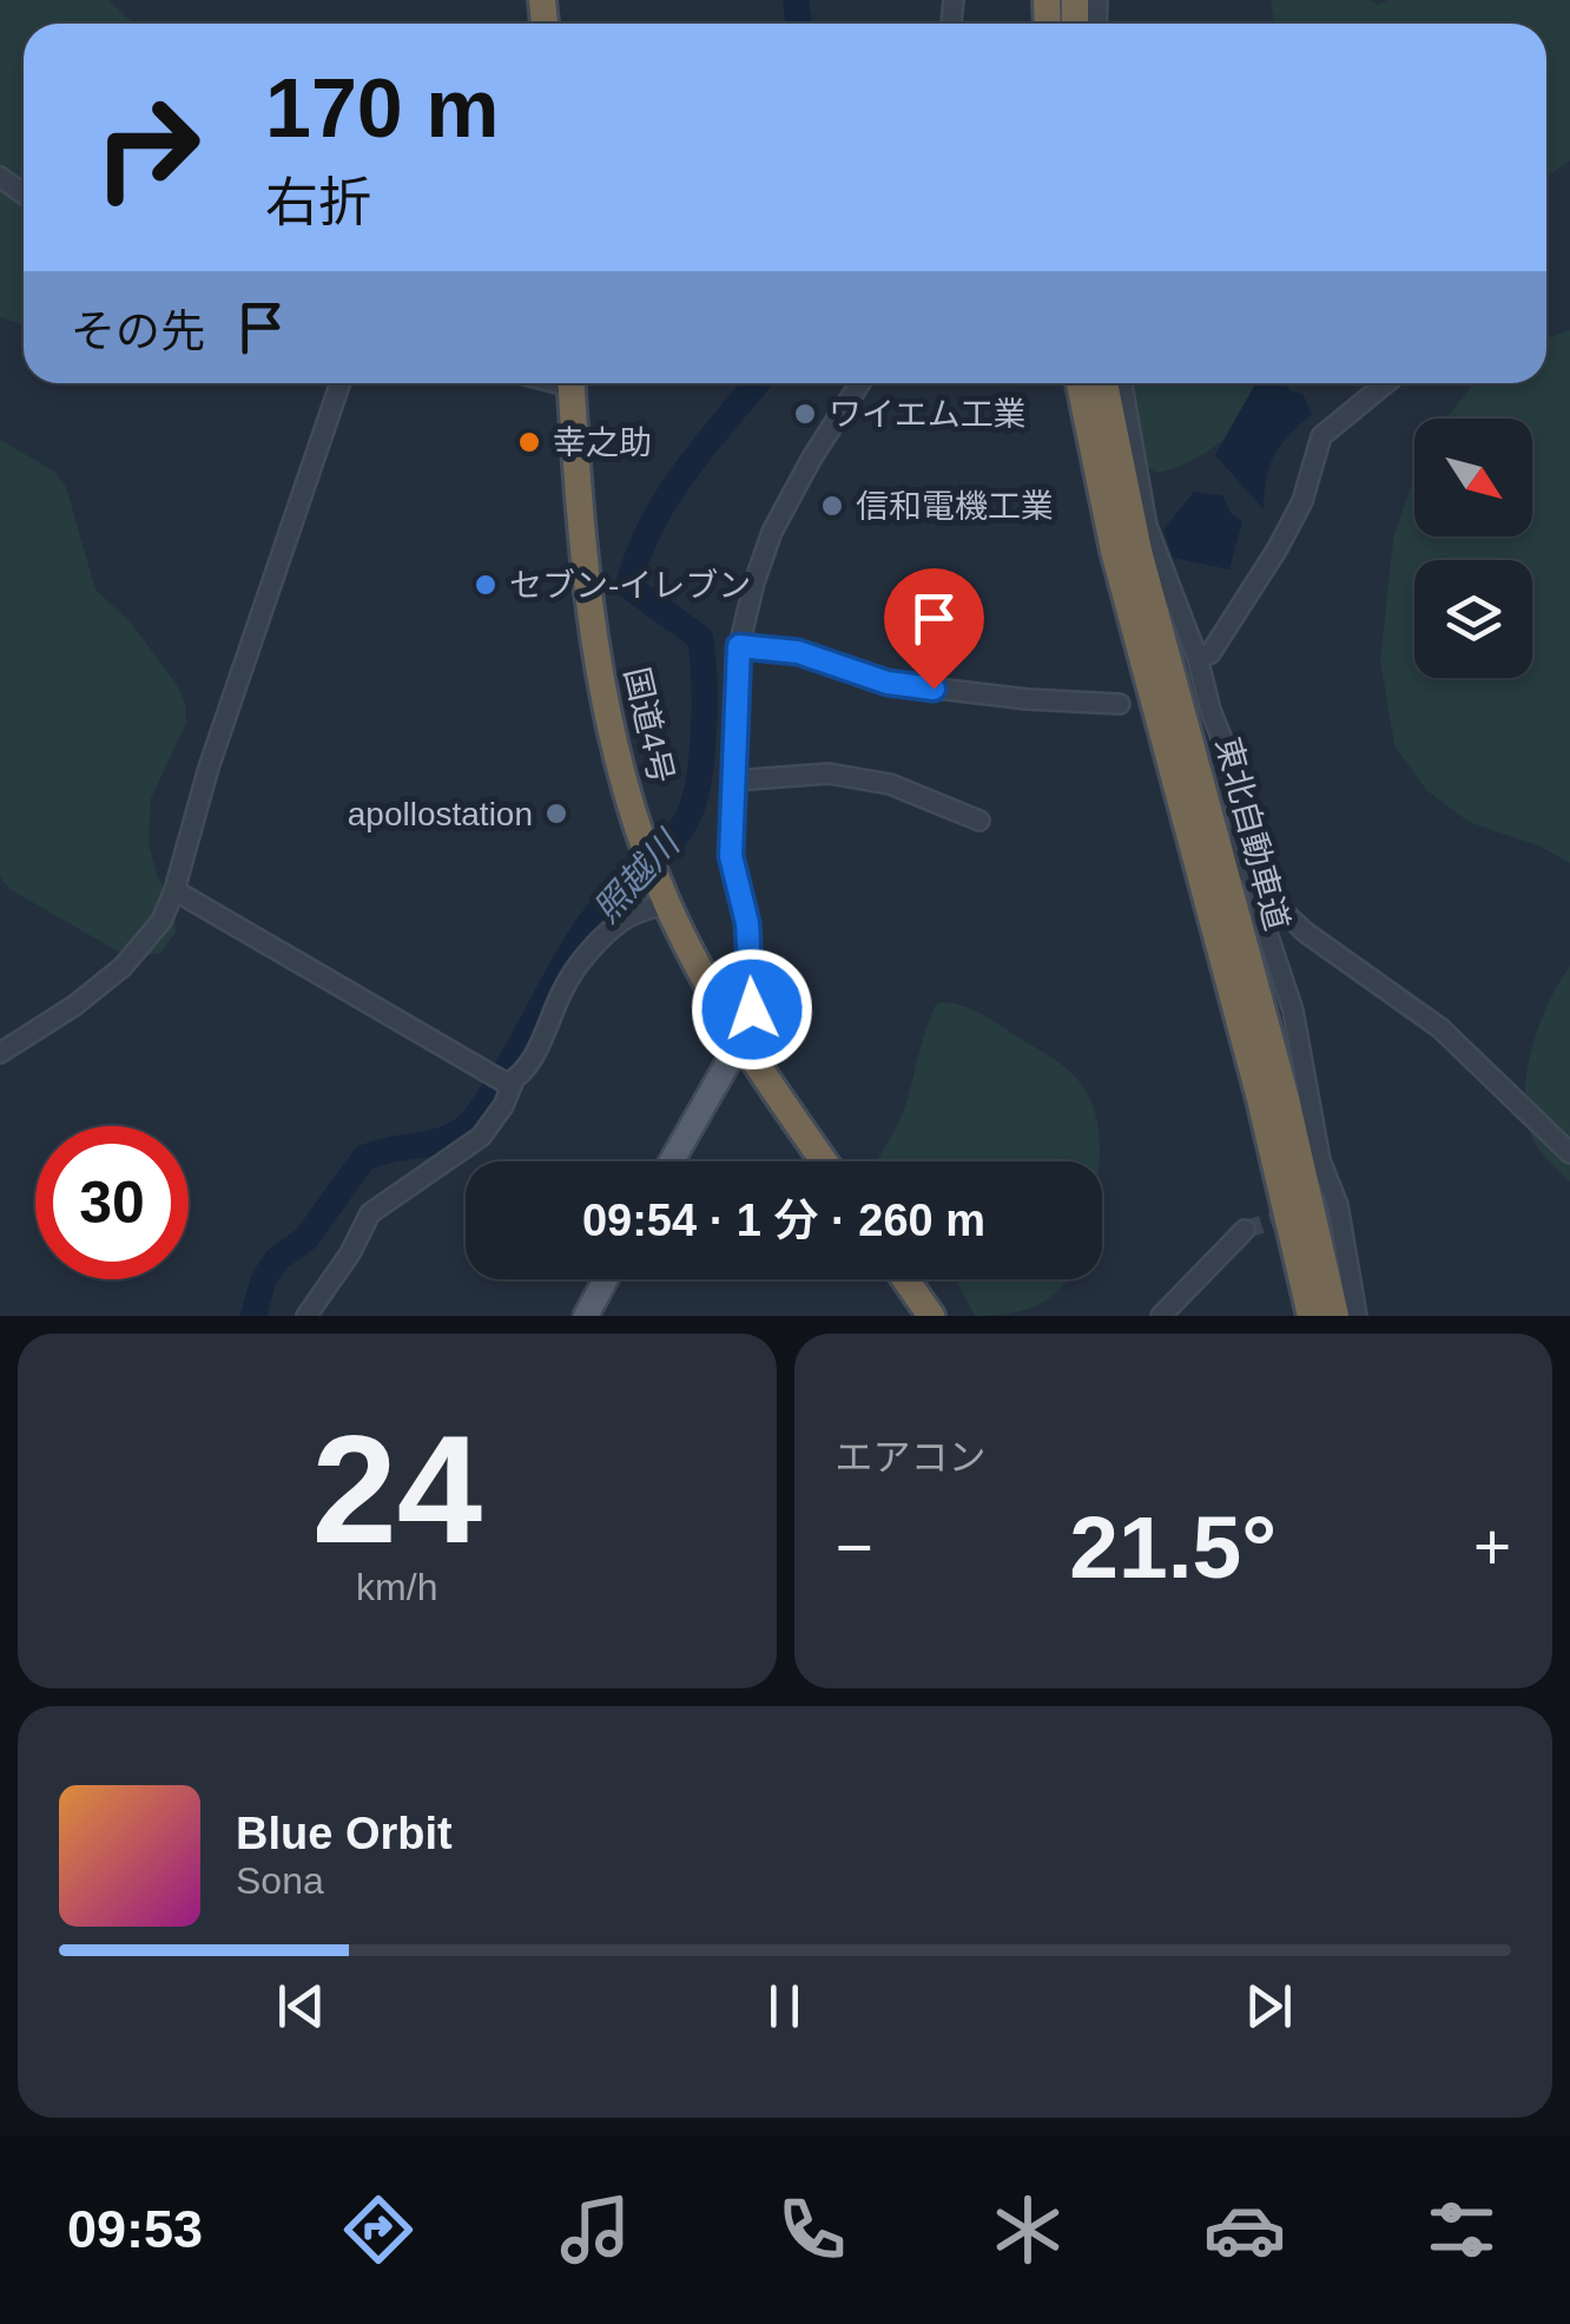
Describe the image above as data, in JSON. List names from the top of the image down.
{
  "streets": {
    "highway": ["国道4号", "東北自動車道"]
  },
  "water": ["照越川"],
  "places": [
    "ワイエム工業",
    "幸之助",
    "信和電機工業",
    "セブン-イレブン",
    "apollostation"
  ],
  "north": "bottom right",
  "page": {
    "turn": ["170 m", "右折"],
    "then": "その先",
    "limit": "30",
    "trip": "09:54 · 1 分 · 260 m",
    "tile": [
      ["24", "km/h"],
      "エアコン"
    ],
    "heat": ["−", "21.5°", "+"],
    "song": ["Blue Orbit", "Sona"],
    "tabs": "09:53"
  }
}
